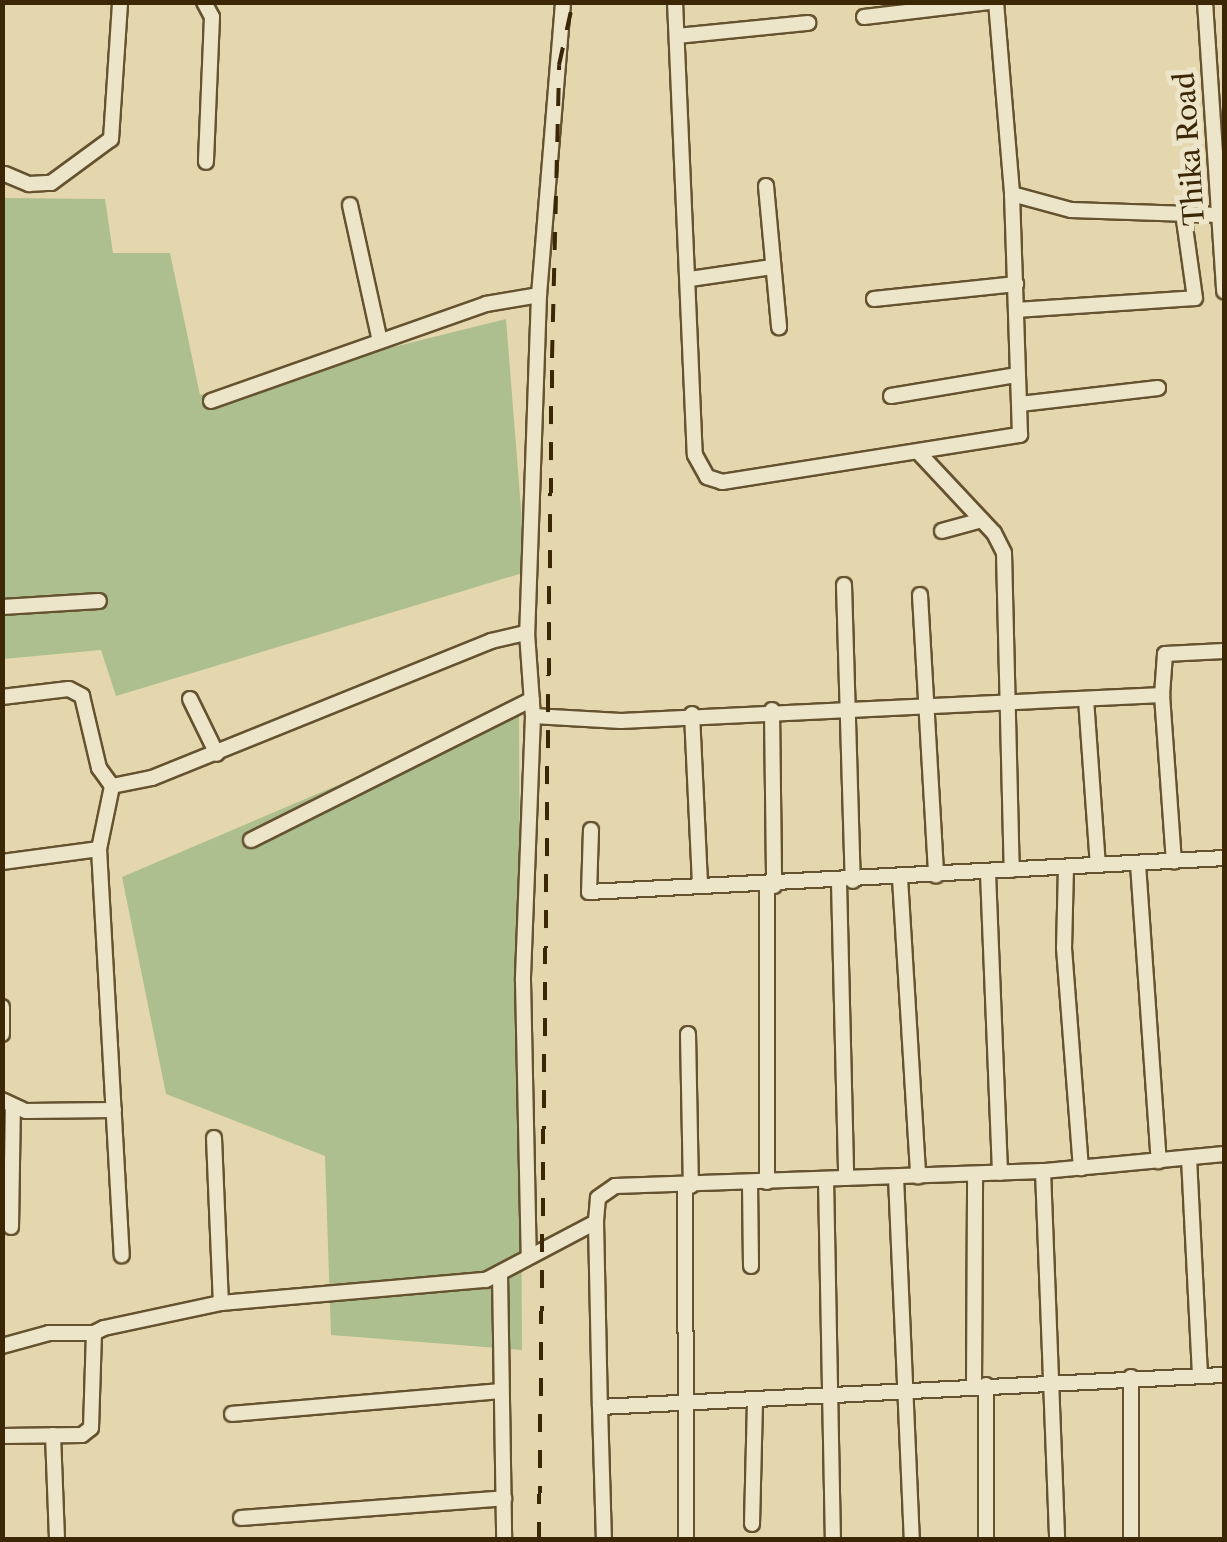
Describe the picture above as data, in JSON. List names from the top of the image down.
{
  "streets": {
    "street": ["Thika Road"]
  }
}
